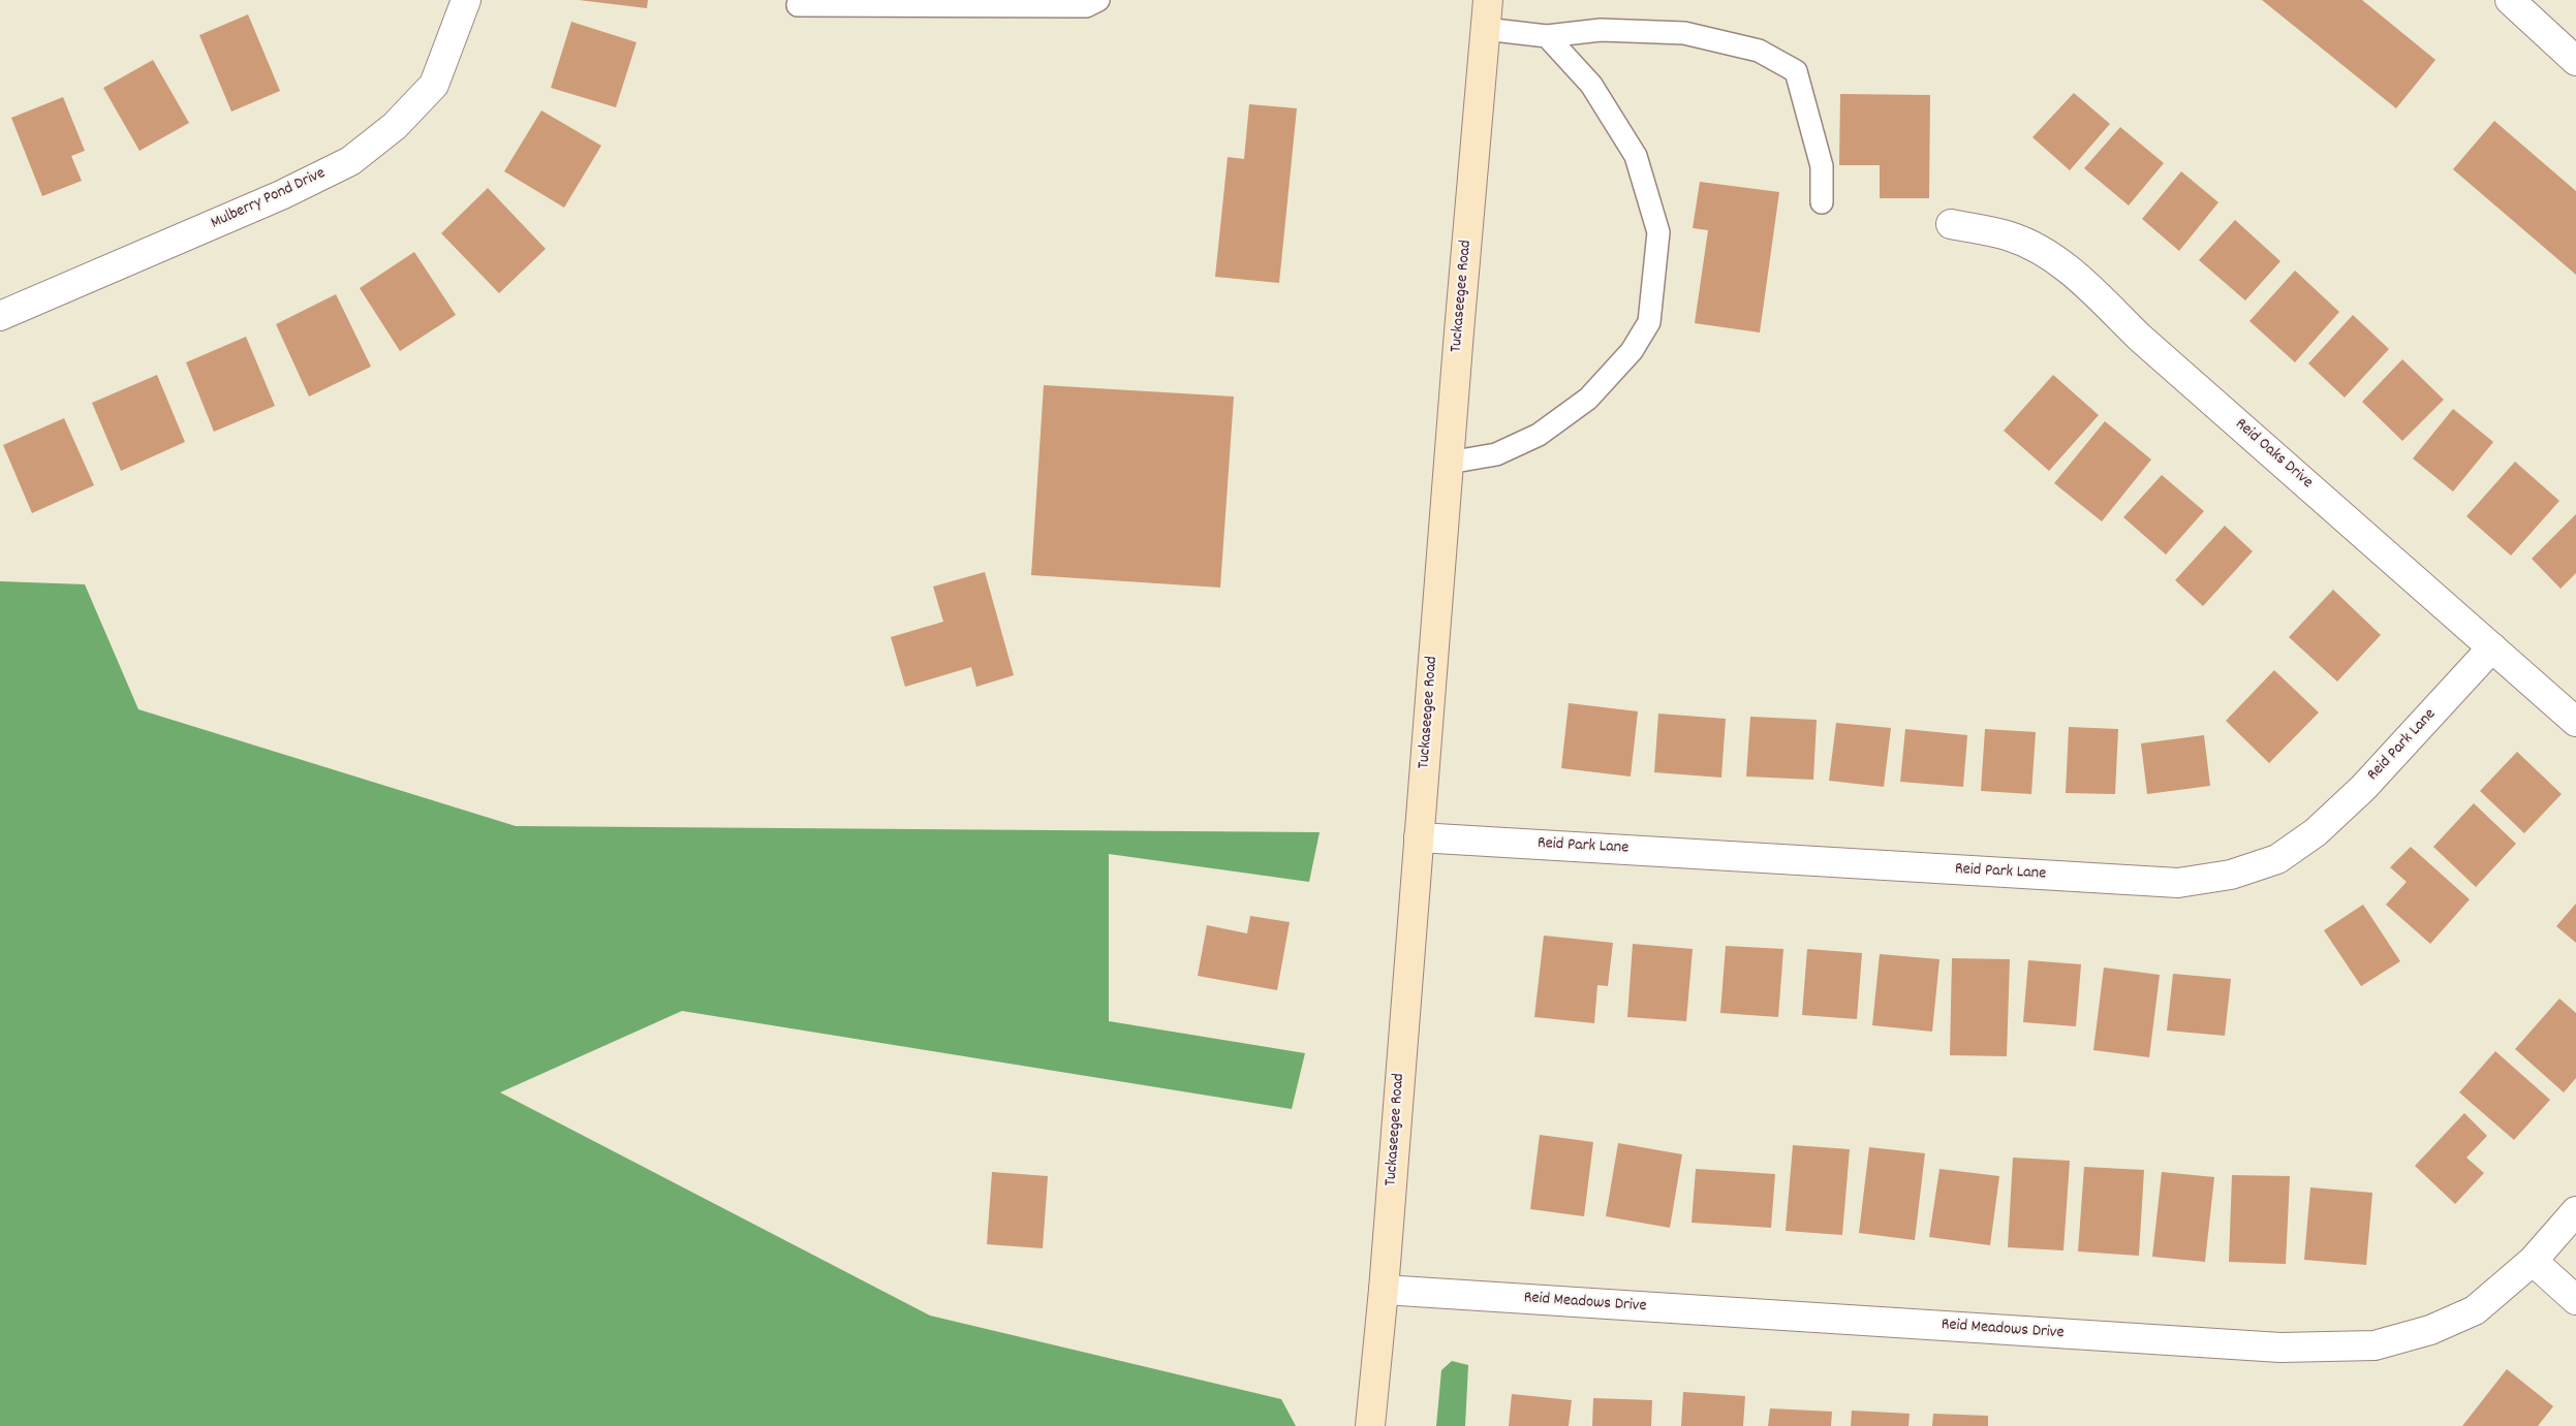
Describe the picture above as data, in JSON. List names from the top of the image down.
{
  "streets": {
    "street": [
      "Mulberry Pond Drive",
      "Tuckaseegee Road",
      "Reid Oaks Drive",
      "Reid Park Lane",
      "Reid Meadows Drive"
    ]
  },
  "crossings": [
    ["Tuckaseegee Road", "Reid Park Lane"],
    ["Tuckaseegee Road", "Reid Meadows Drive"],
    ["Reid Oaks Drive", "Reid Park Lane"]
  ]
}
